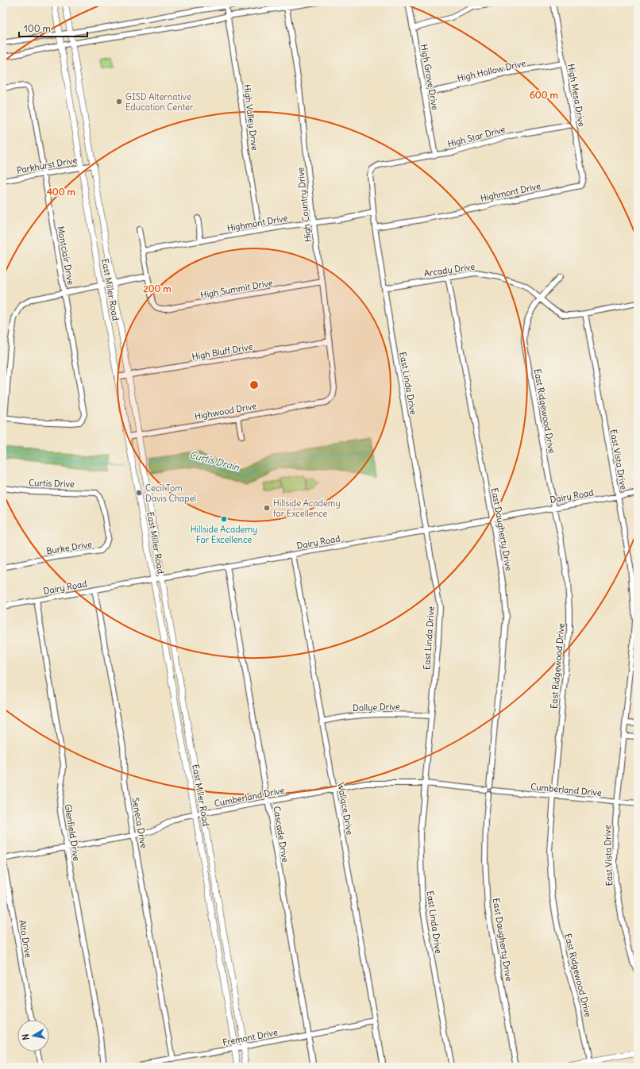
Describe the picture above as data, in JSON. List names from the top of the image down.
{
  "streets": {
    "main road": ["East Miller Road"],
    "street": [
      "High Hollow Drive",
      "High Grove Drive",
      "High Mesa Drive",
      "High Valley Drive",
      "High Star Drive",
      "Parkhurst Drive",
      "Highmont Drive",
      "High Country Drive",
      "Montclair Drive",
      "Arcady Drive",
      "High Summit Drive",
      "High Bluff Drive",
      "East Linda Drive",
      "Highwood Drive",
      "East Ridgewood Drive",
      "East Vista Drive",
      "Curtis Drive",
      "Dairy Road",
      "East Daugherty Drive",
      "Burke Drive",
      "Dollye Drive",
      "Cumberland Drive",
      "Wallace Drive",
      "Seneca Drive",
      "Glenfield Drive",
      "Cascade Drive",
      "Alto Drive",
      "Fremont Drive"
    ]
  },
  "crossings": [
    ["High Hollow Drive", "High Grove Drive"],
    ["High Hollow Drive", "High Mesa Drive"],
    ["High Grove Drive", "High Star Drive"],
    ["High Mesa Drive", "High Star Drive"],
    ["High Mesa Drive", "Highmont Drive"],
    ["High Valley Drive", "Highmont Drive"],
    ["High Star Drive", "East Linda Drive"],
    ["Parkhurst Drive", "Montclair Drive"],
    ["Parkhurst Drive", "East Miller Road"],
    ["Highmont Drive", "High Country Drive"],
    ["Highmont Drive", "East Linda Drive"],
    ["High Country Drive", "High Summit Drive"],
    ["High Country Drive", "High Bluff Drive"],
    ["High Country Drive", "Highwood Drive"],
    ["Arcady Drive", "East Linda Drive"],
    ["Arcady Drive", "East Ridgewood Drive"],
    ["Arcady Drive", "East Vista Drive"],
    ["Arcady Drive", "East Daugherty Drive"],
    ["East Miller Road", "High Bluff Drive"],
    ["East Miller Road", "Highwood Drive"],
    ["East Miller Road", "Dairy Road"],
    ["East Miller Road", "Cumberland Drive"],
    ["East Miller Road", "Fremont Drive"],
    ["East Linda Drive", "Dairy Road"],
    ["East Linda Drive", "Dollye Drive"],
    ["East Linda Drive", "Cumberland Drive"],
    ["East Ridgewood Drive", "Dairy Road"],
    ["East Ridgewood Drive", "Cumberland Drive"],
    ["East Vista Drive", "Dairy Road"],
    ["East Vista Drive", "Cumberland Drive"],
    ["Curtis Drive", "Burke Drive"],
    ["Dairy Road", "East Daugherty Drive"],
    ["Dairy Road", "Wallace Drive"],
    ["Dairy Road", "Seneca Drive"],
    ["Dairy Road", "Glenfield Drive"],
    ["Dairy Road", "Cascade Drive"],
    ["East Daugherty Drive", "Cumberland Drive"],
    ["Dollye Drive", "Wallace Drive"],
    ["Cumberland Drive", "Wallace Drive"],
    ["Cumberland Drive", "Seneca Drive"],
    ["Cumberland Drive", "Glenfield Drive"],
    ["Cumberland Drive", "Cascade Drive"],
    ["Cumberland Drive", "Alto Drive"],
    ["Wallace Drive", "Fremont Drive"],
    ["Seneca Drive", "Fremont Drive"],
    ["Cascade Drive", "Fremont Drive"]
  ],
  "water": ["Curtis Drain"],
  "places": [
    "GISD Alternative Education Center",
    "Cecil Tom Davis Chapel",
    "Hillside Academy for Excellence",
    "Hillside Academy For Excellence"
  ],
  "scale_bar": "100 m",
  "north": "left",
  "rings": ["600 m", "400 m", "200 m"]
}
